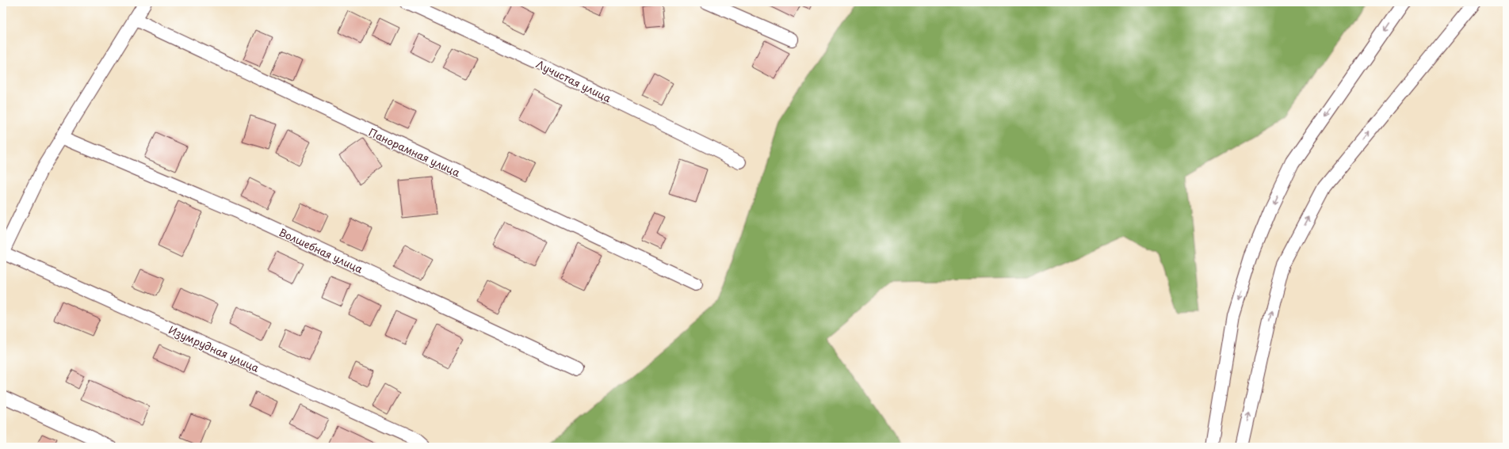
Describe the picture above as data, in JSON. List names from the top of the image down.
{
  "streets": {
    "street": [
      "Лучистая улица",
      "Панорамная улица",
      "Волшебная улица",
      "Изумрудная улица"
    ]
  }
}
